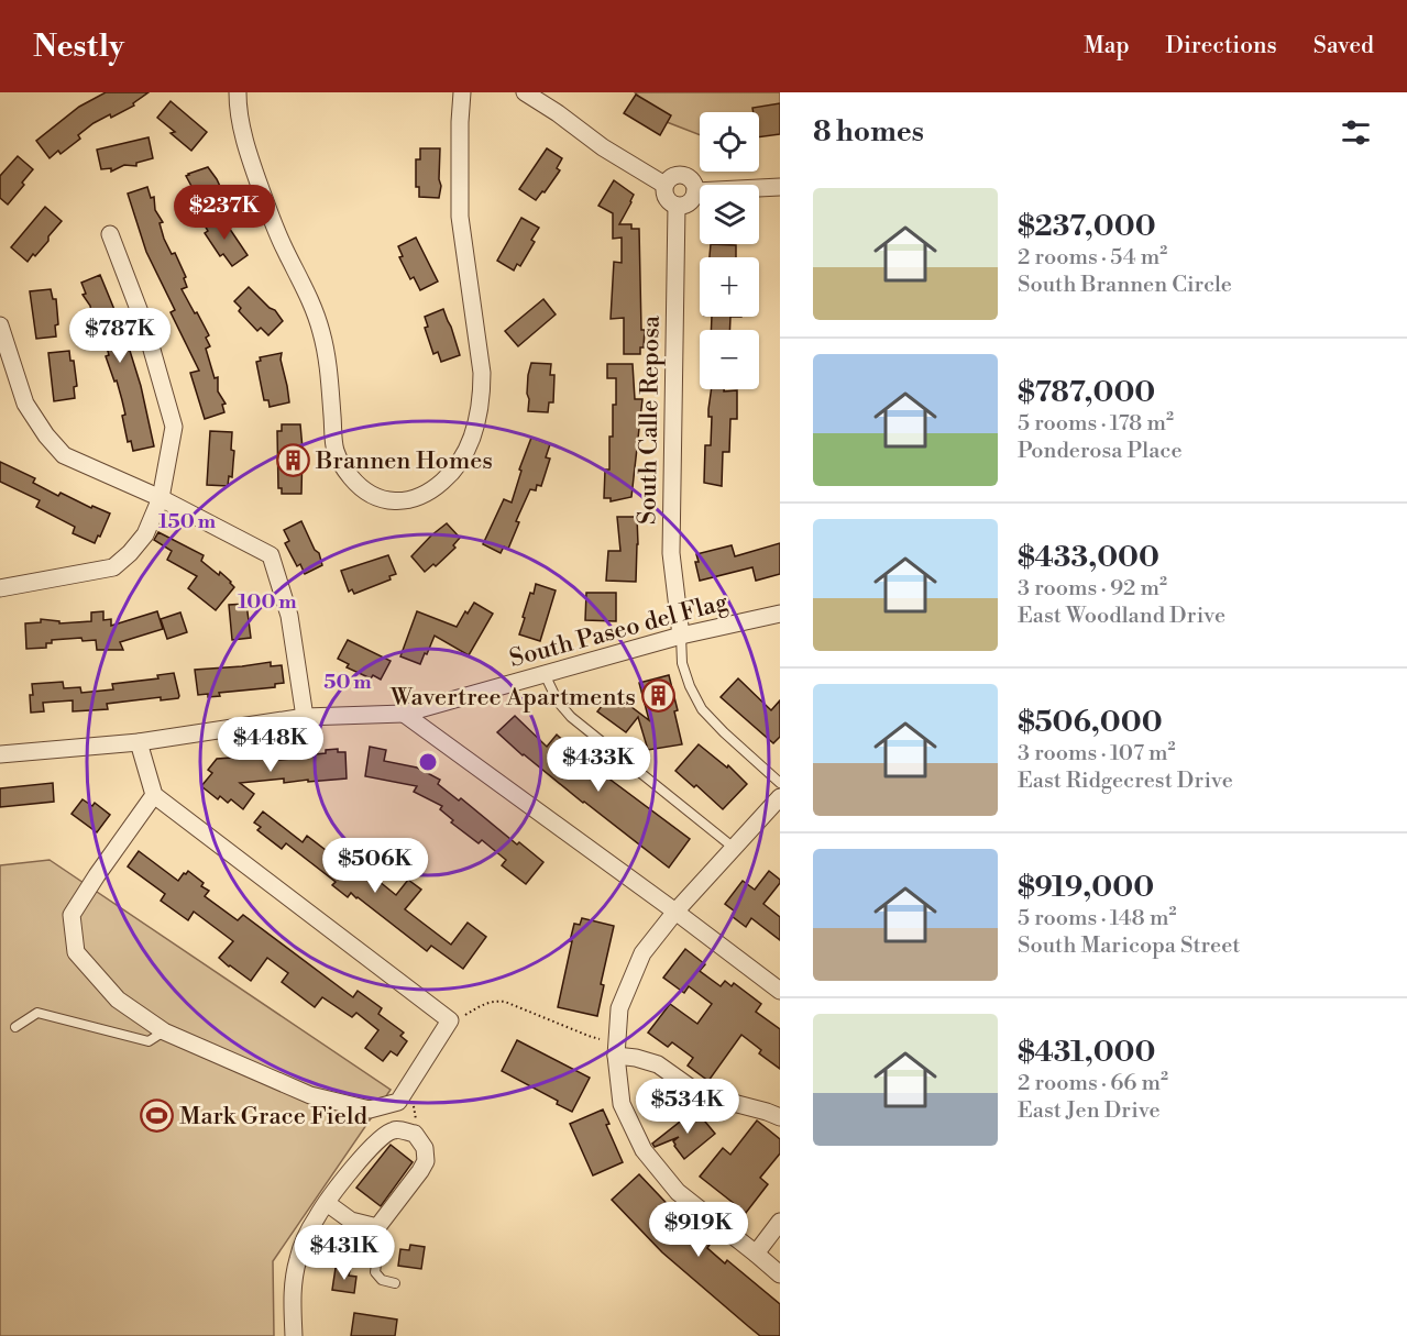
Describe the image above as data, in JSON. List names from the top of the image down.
{
  "streets": {
    "street": ["South Calle Reposa", "South Paseo del Flag"]
  },
  "crossings": [
    ["South Calle Reposa", "South Paseo del Flag"]
  ],
  "places": {
    "building": ["Brannen Homes", "Wavertree Apartments"],
    "sports": ["Mark Grace Field"]
  },
  "page": {
    "header": "Nestly",
    "nav": ["Map", "Directions", "Saved"],
    "heading": "8 homes",
    "map_buttons": ["+", "−"],
    "list": [
      {
        "name": "$237,000",
        "note": "2 rooms · 54 m² · South Brannen Circle"
      },
      {
        "name": "$787,000",
        "note": "5 rooms · 178 m² · Ponderosa Place"
      },
      {
        "name": "$433,000",
        "note": "3 rooms · 92 m² · East Woodland Drive"
      },
      {
        "name": "$506,000",
        "note": "3 rooms · 107 m² · East Ridgecrest Drive"
      },
      {
        "name": "$919,000",
        "note": "5 rooms · 148 m² · South Maricopa Street"
      },
      {
        "name": "$431,000",
        "note": "2 rooms · 66 m² · East Jen Drive"
      }
    ],
    "price": [
      "$237K",
      "$787K",
      "$448K",
      "$433K",
      "$506K",
      "$534K",
      "$919K",
      "$431K"
    ]
  },
  "rings": ["150 m", "100 m", "50 m"]
}
